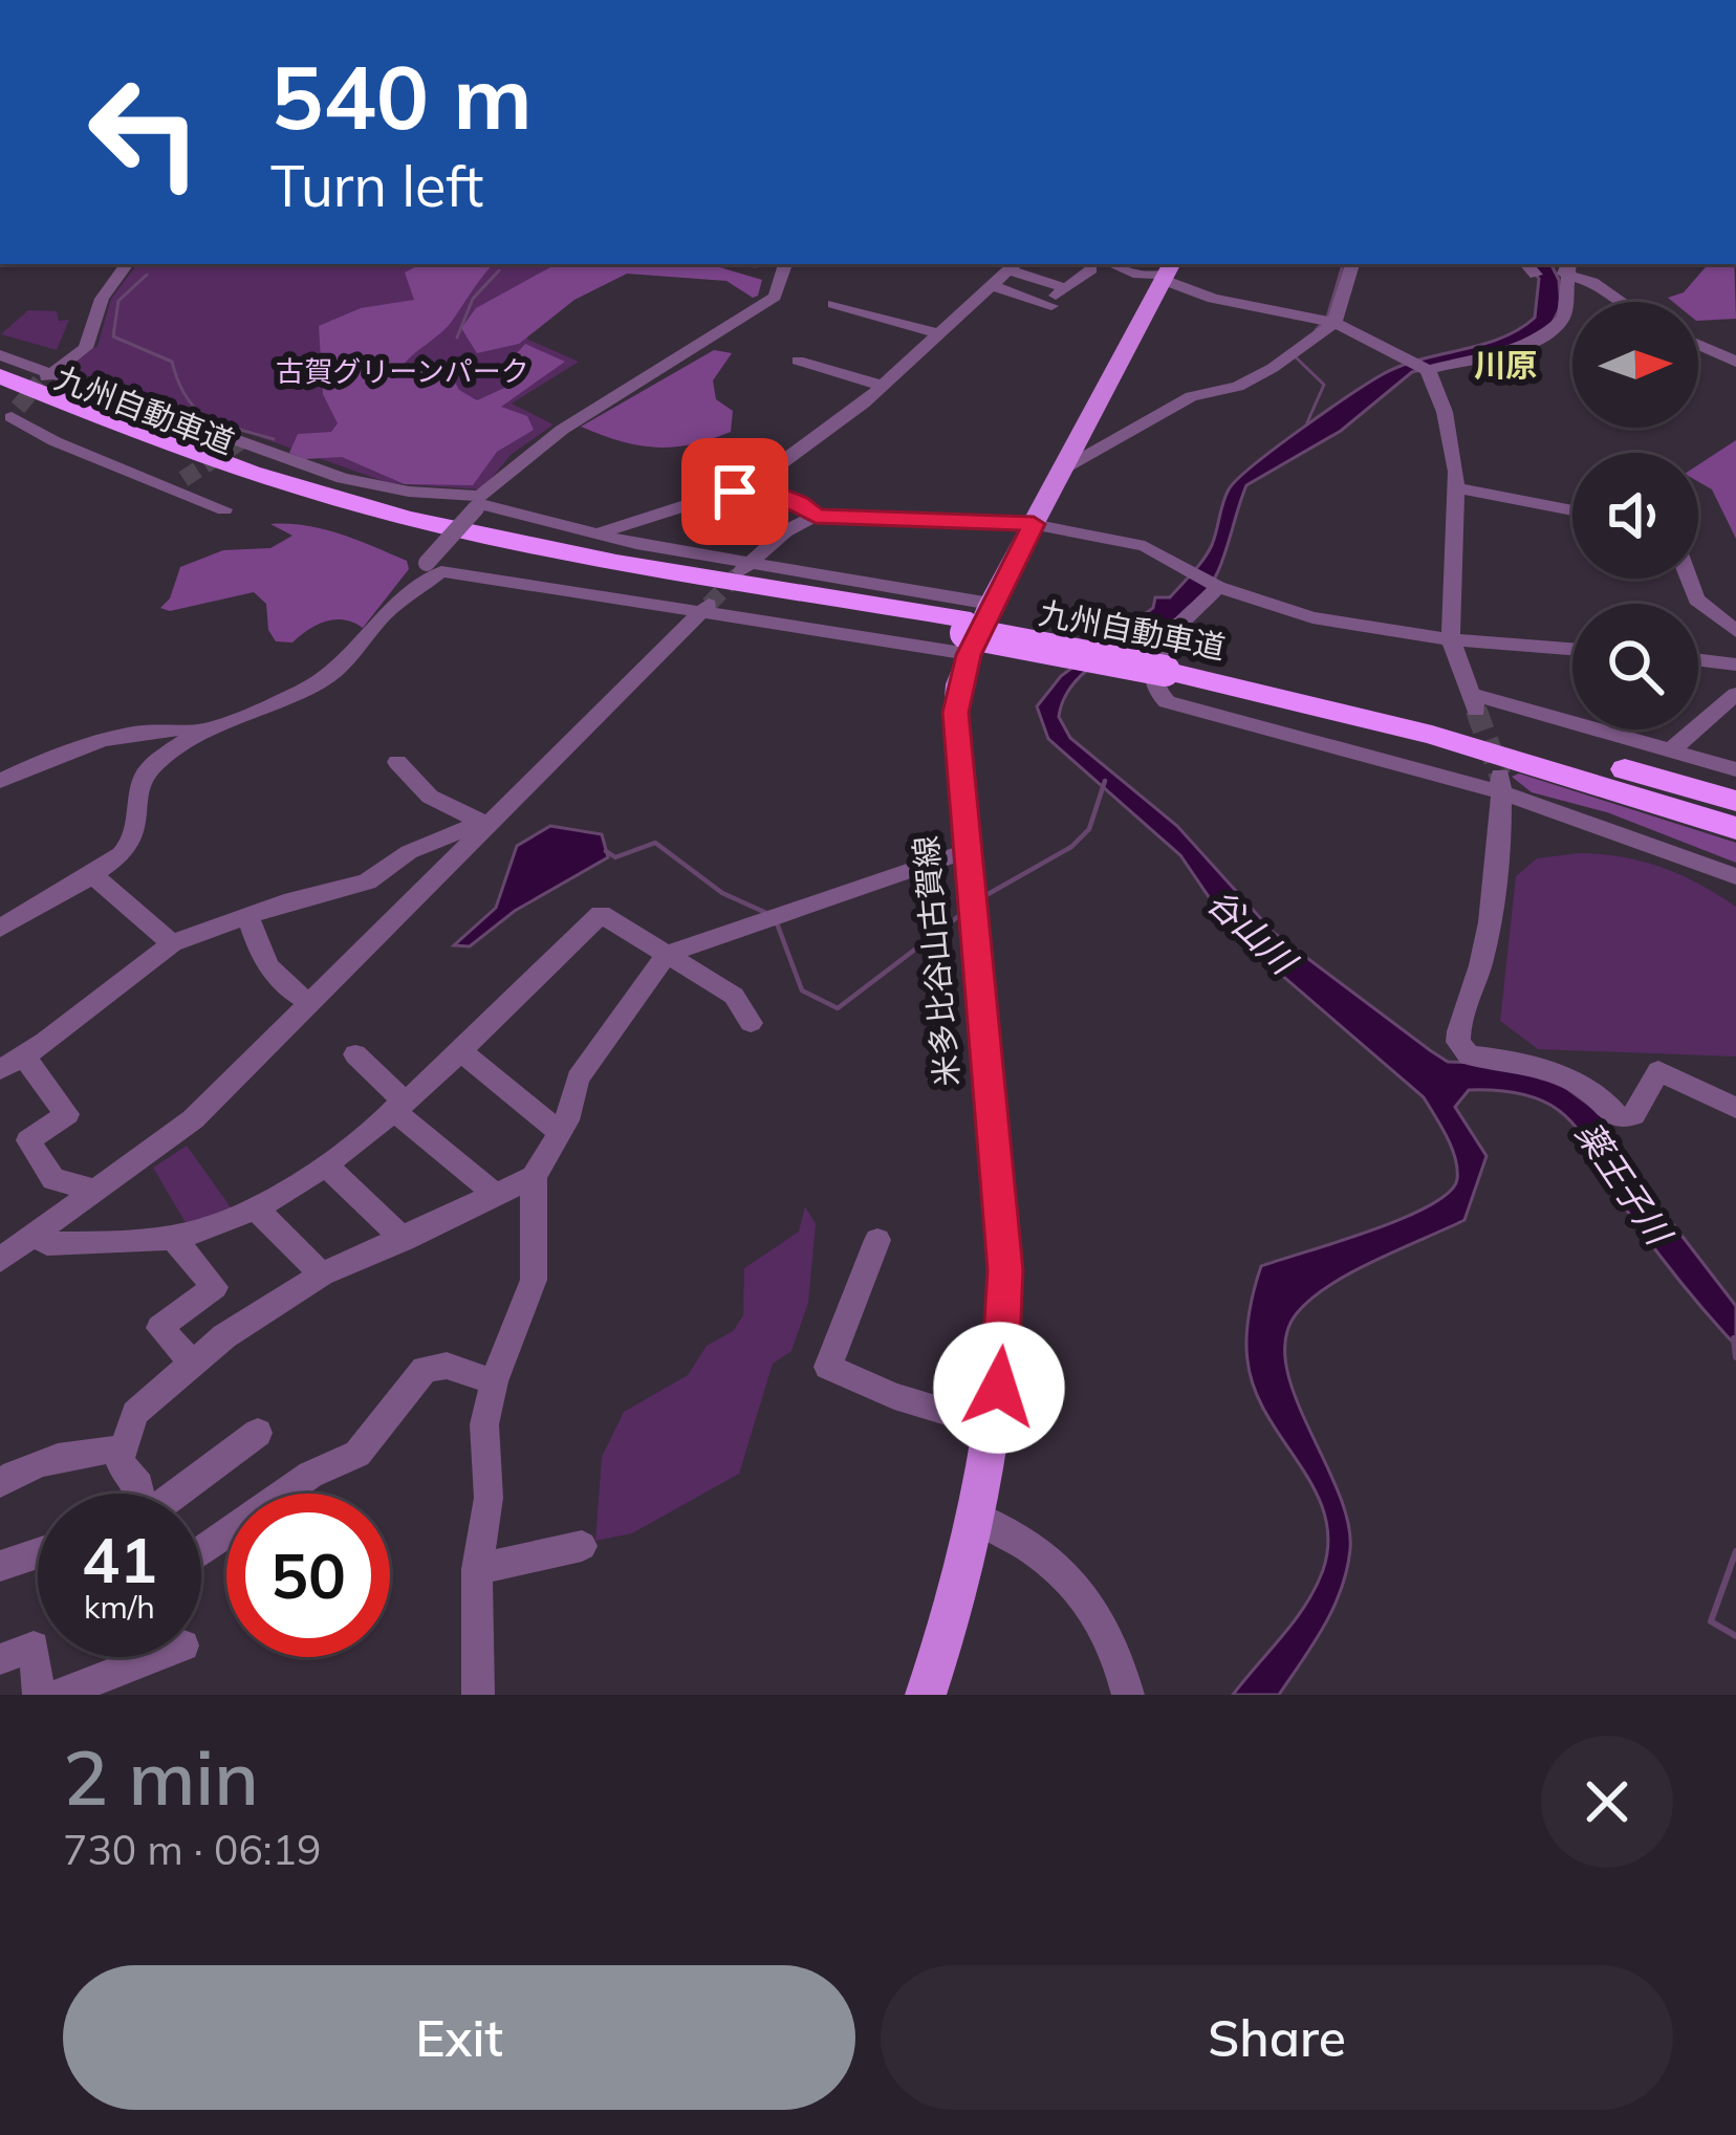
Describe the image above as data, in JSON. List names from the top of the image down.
{
  "streets": {
    "highway": ["九州自動車道"],
    "main road": ["米多比谷山古賀線"]
  },
  "crossings": [
    ["九州自動車道", "米多比谷山古賀線"]
  ],
  "districts": ["川原"],
  "water": ["谷山川", "薬王子川"],
  "parks": ["古賀グリーンパーク"],
  "north": "right",
  "page": {
    "turn": ["540 m", "Turn left"],
    "speed": "41 km/h",
    "limit": "50",
    "heading": ["2 min", "730 m · 06:19"],
    "buttons": ["Exit", "Share"]
  }
}
